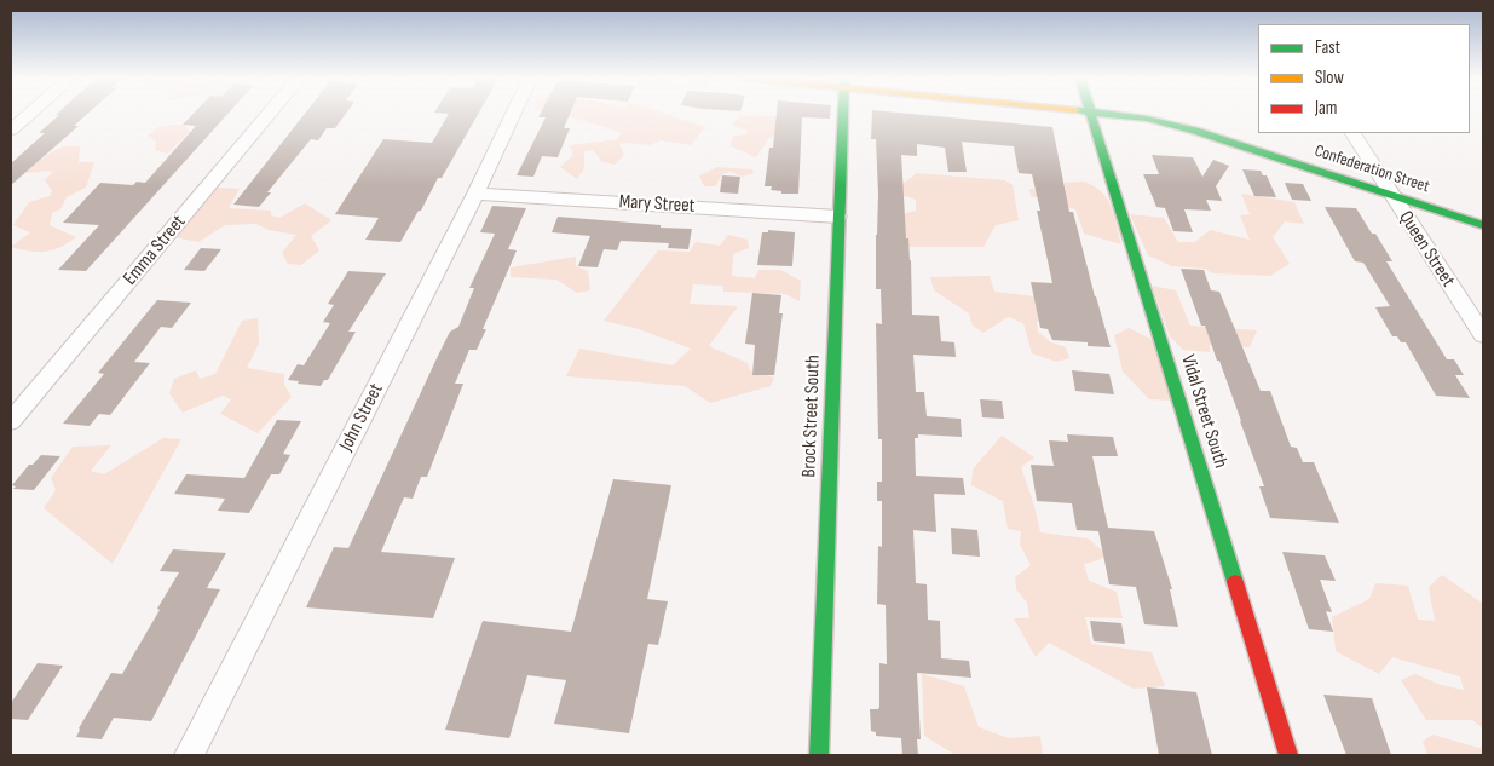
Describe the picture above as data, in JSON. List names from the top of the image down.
{
  "streets": {
    "main road": ["Confederation Street", "Vidal Street South", "Brock Street South"],
    "street": [
      "Mary Street",
      "Queen Street",
      "Emma Street",
      "John Street"
    ]
  },
  "crossings": [
    ["Confederation Street", "Queen Street"],
    ["Mary Street", "Brock Street South"],
    ["Mary Street", "John Street"]
  ],
  "legend": ["Fast", "Slow", "Jam"]
}
